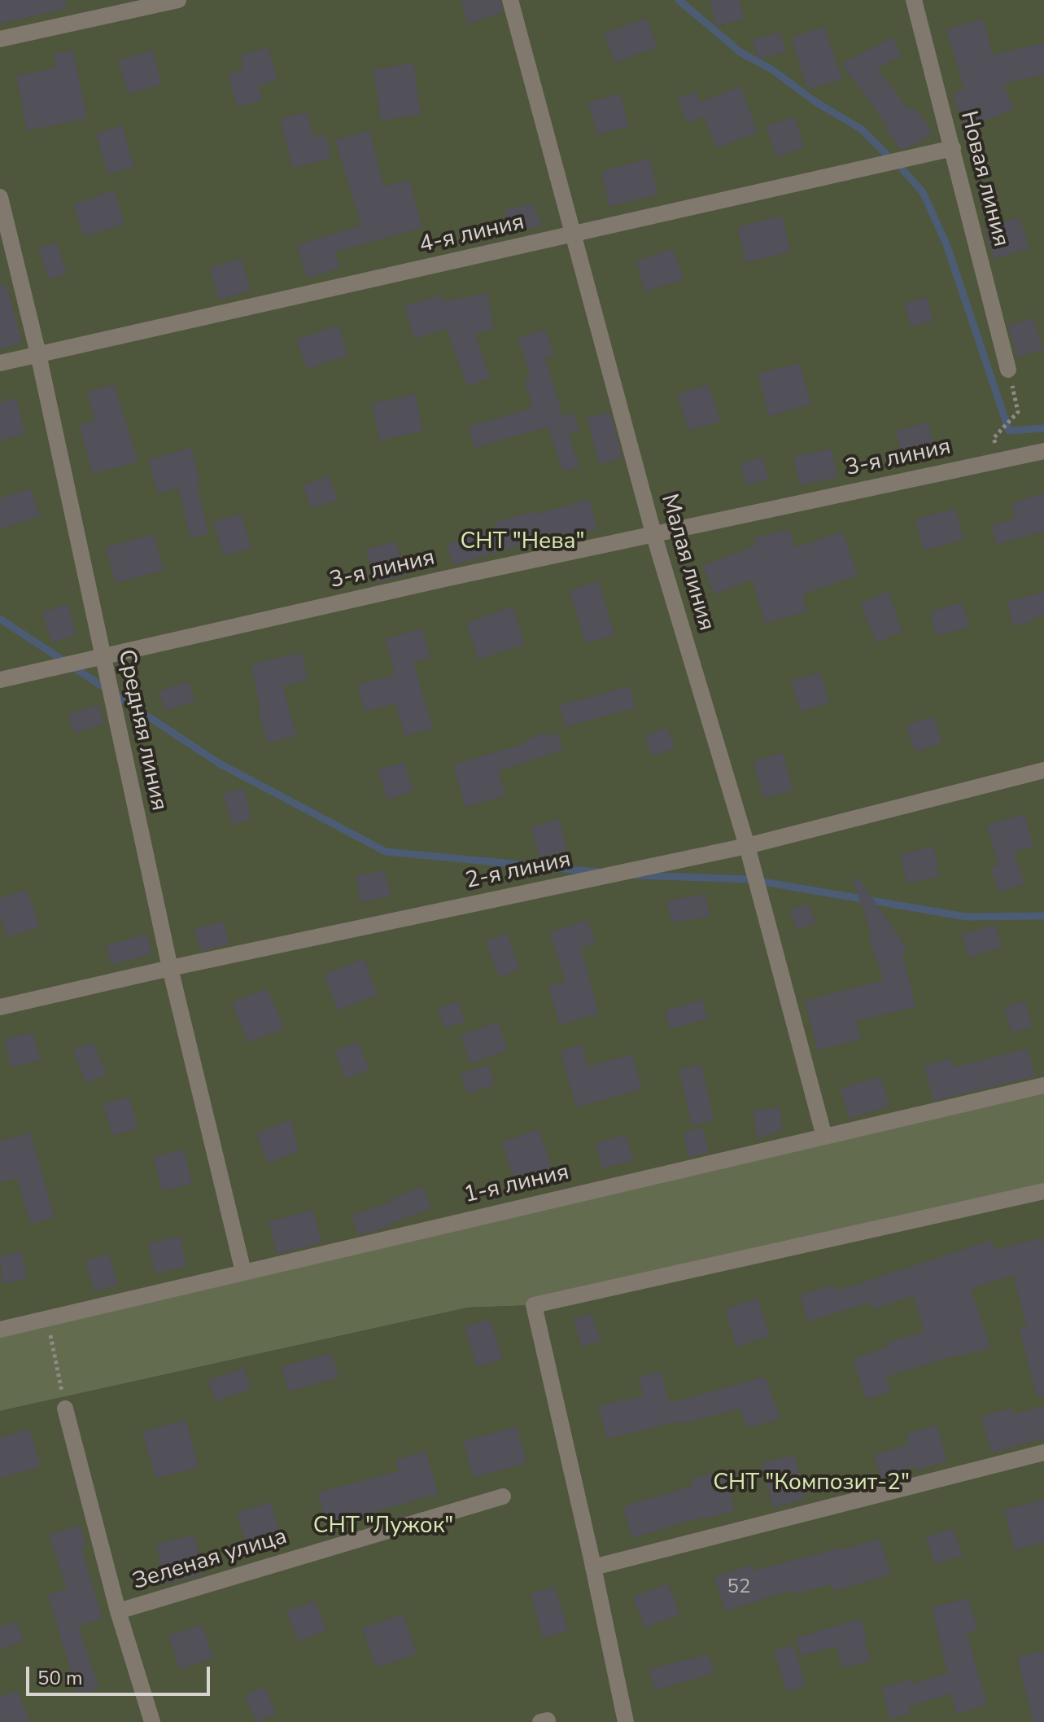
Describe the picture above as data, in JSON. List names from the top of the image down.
{
  "streets": {
    "street": [
      "Новая линия",
      "4-я линия",
      "3-я линия",
      "Малая линия",
      "Средняя линия",
      "2-я линия",
      "1-я линия",
      "Зеленая улица"
    ]
  },
  "crossings": [
    ["Новая линия", "4-я линия"],
    ["4-я линия", "Малая линия"],
    ["4-я линия", "Средняя линия"],
    ["3-я линия", "Малая линия"],
    ["3-я линия", "Средняя линия"],
    ["Малая линия", "2-я линия"],
    ["Малая линия", "1-я линия"],
    ["Средняя линия", "2-я линия"],
    ["Средняя линия", "1-я линия"]
  ],
  "parks": ["СНТ \"Нева\"", "СНТ \"Композит-2\"", "СНТ \"Лужок\""],
  "house_numbers": ["52"],
  "scale_bar": "50 m"
}
